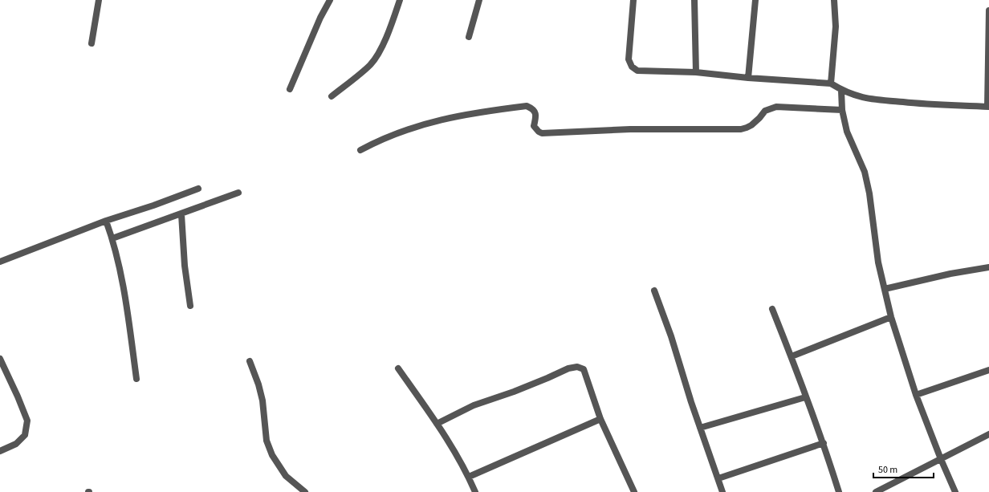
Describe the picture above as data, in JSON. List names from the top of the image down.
{
  "scale_bar": "50 m"
}
